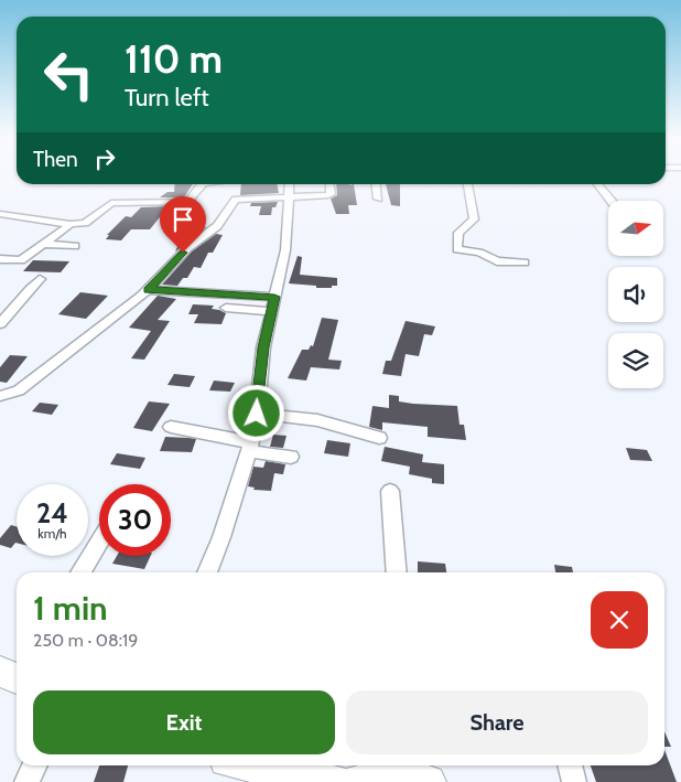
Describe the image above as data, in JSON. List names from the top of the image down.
{
  "north": "right",
  "page": {
    "turn": ["110 m", "Turn left"],
    "then": "Then",
    "speed": "24 km/h",
    "limit": "30",
    "heading": ["1 min", "250 m · 08:19"],
    "buttons": ["Exit", "Share"]
  }
}
